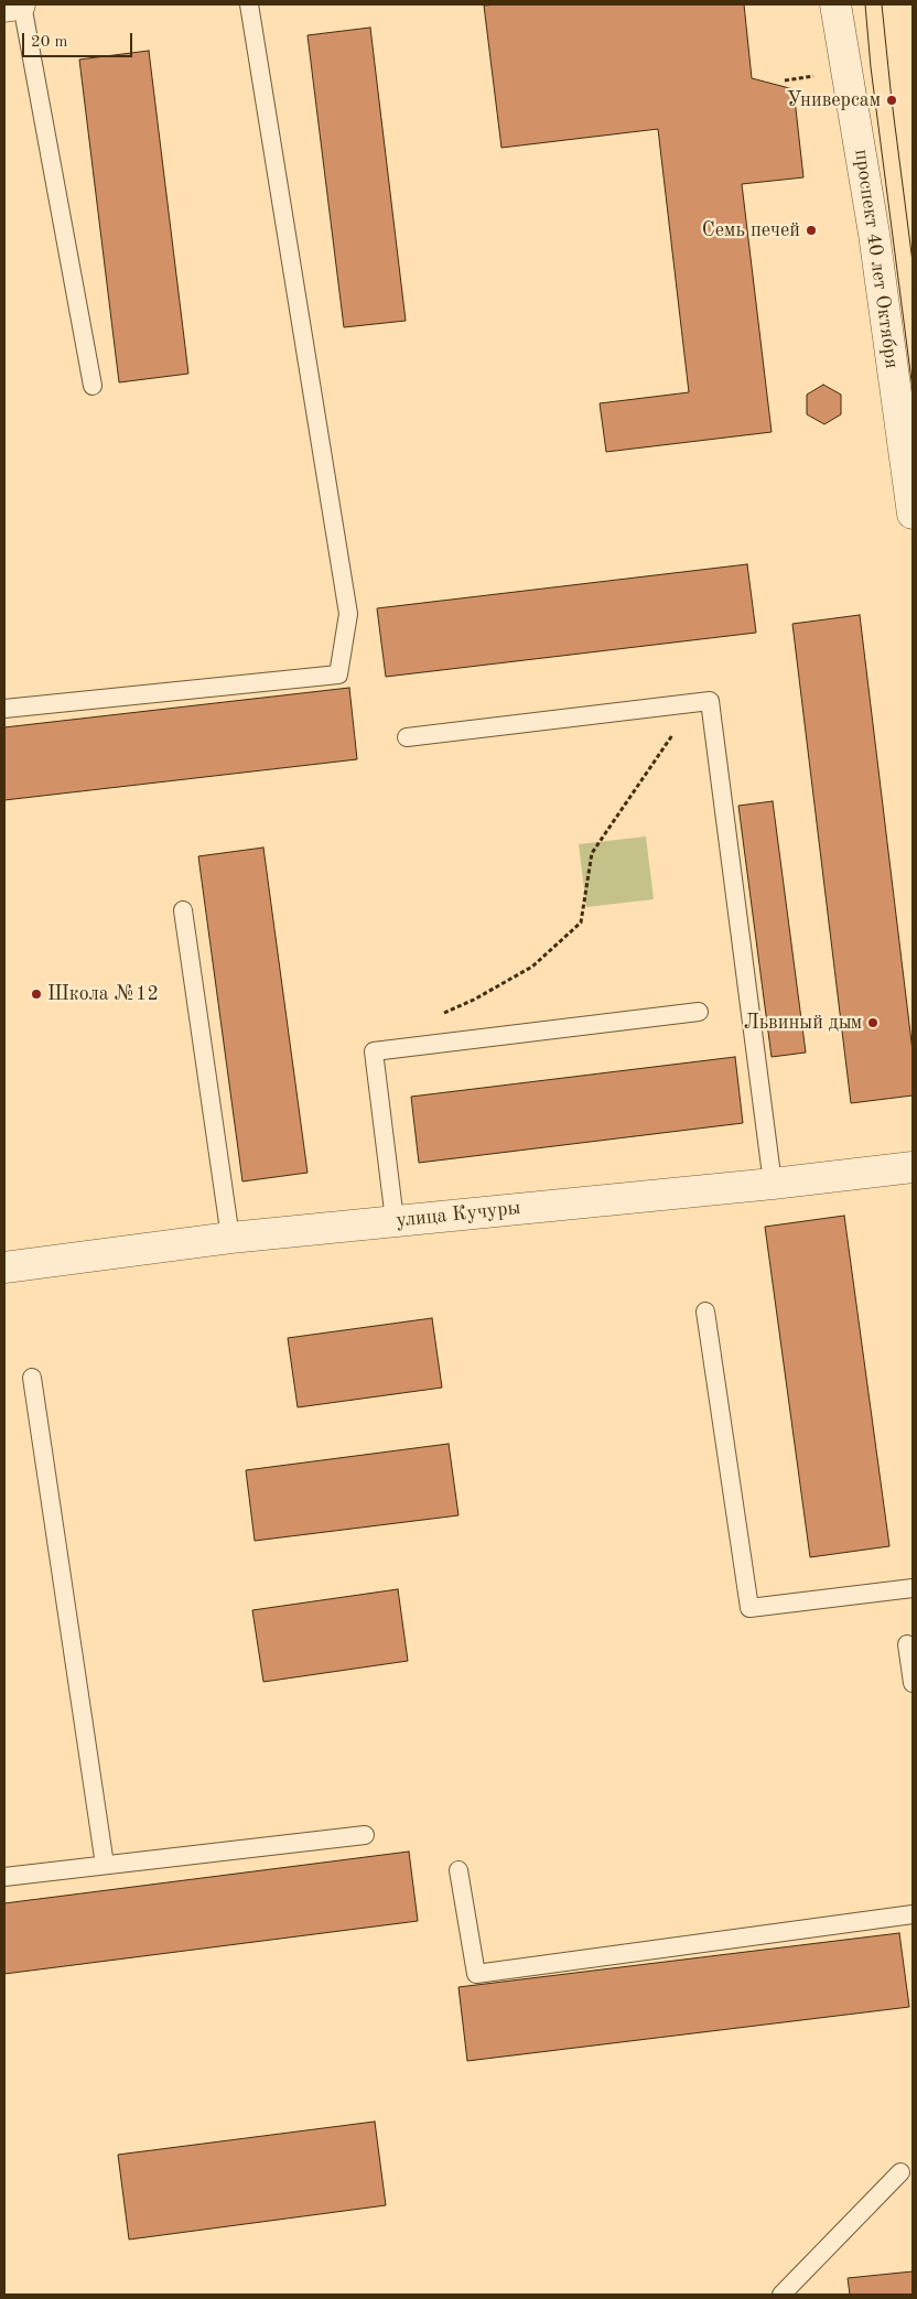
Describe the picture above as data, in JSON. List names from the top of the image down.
{
  "streets": {
    "street": ["проспект 40 лет Октября", "улица Кучуры"]
  },
  "places": [
    "Универсам",
    "Семь печей",
    "Школа №12",
    "Львиный дым"
  ],
  "scale_bar": "20 m"
}
